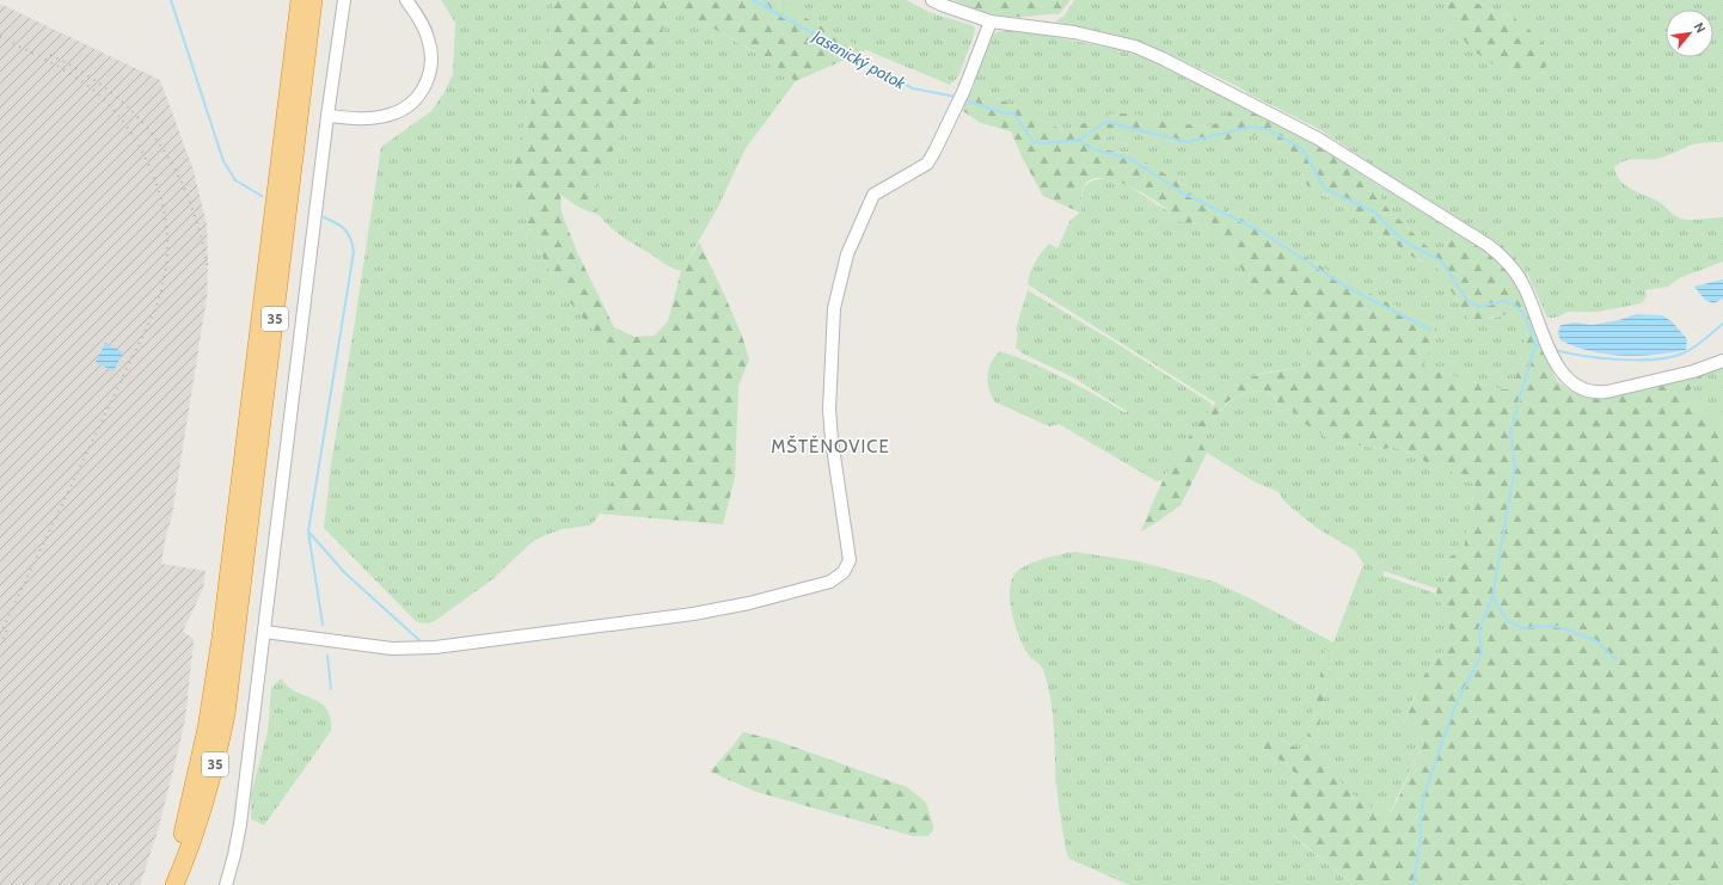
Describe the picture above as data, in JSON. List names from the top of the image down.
{
  "streets": {
    "highway": ["35"]
  },
  "districts": ["MŠTĚNOVICE"],
  "water": ["Jasenický potok"],
  "north": "top right"
}
